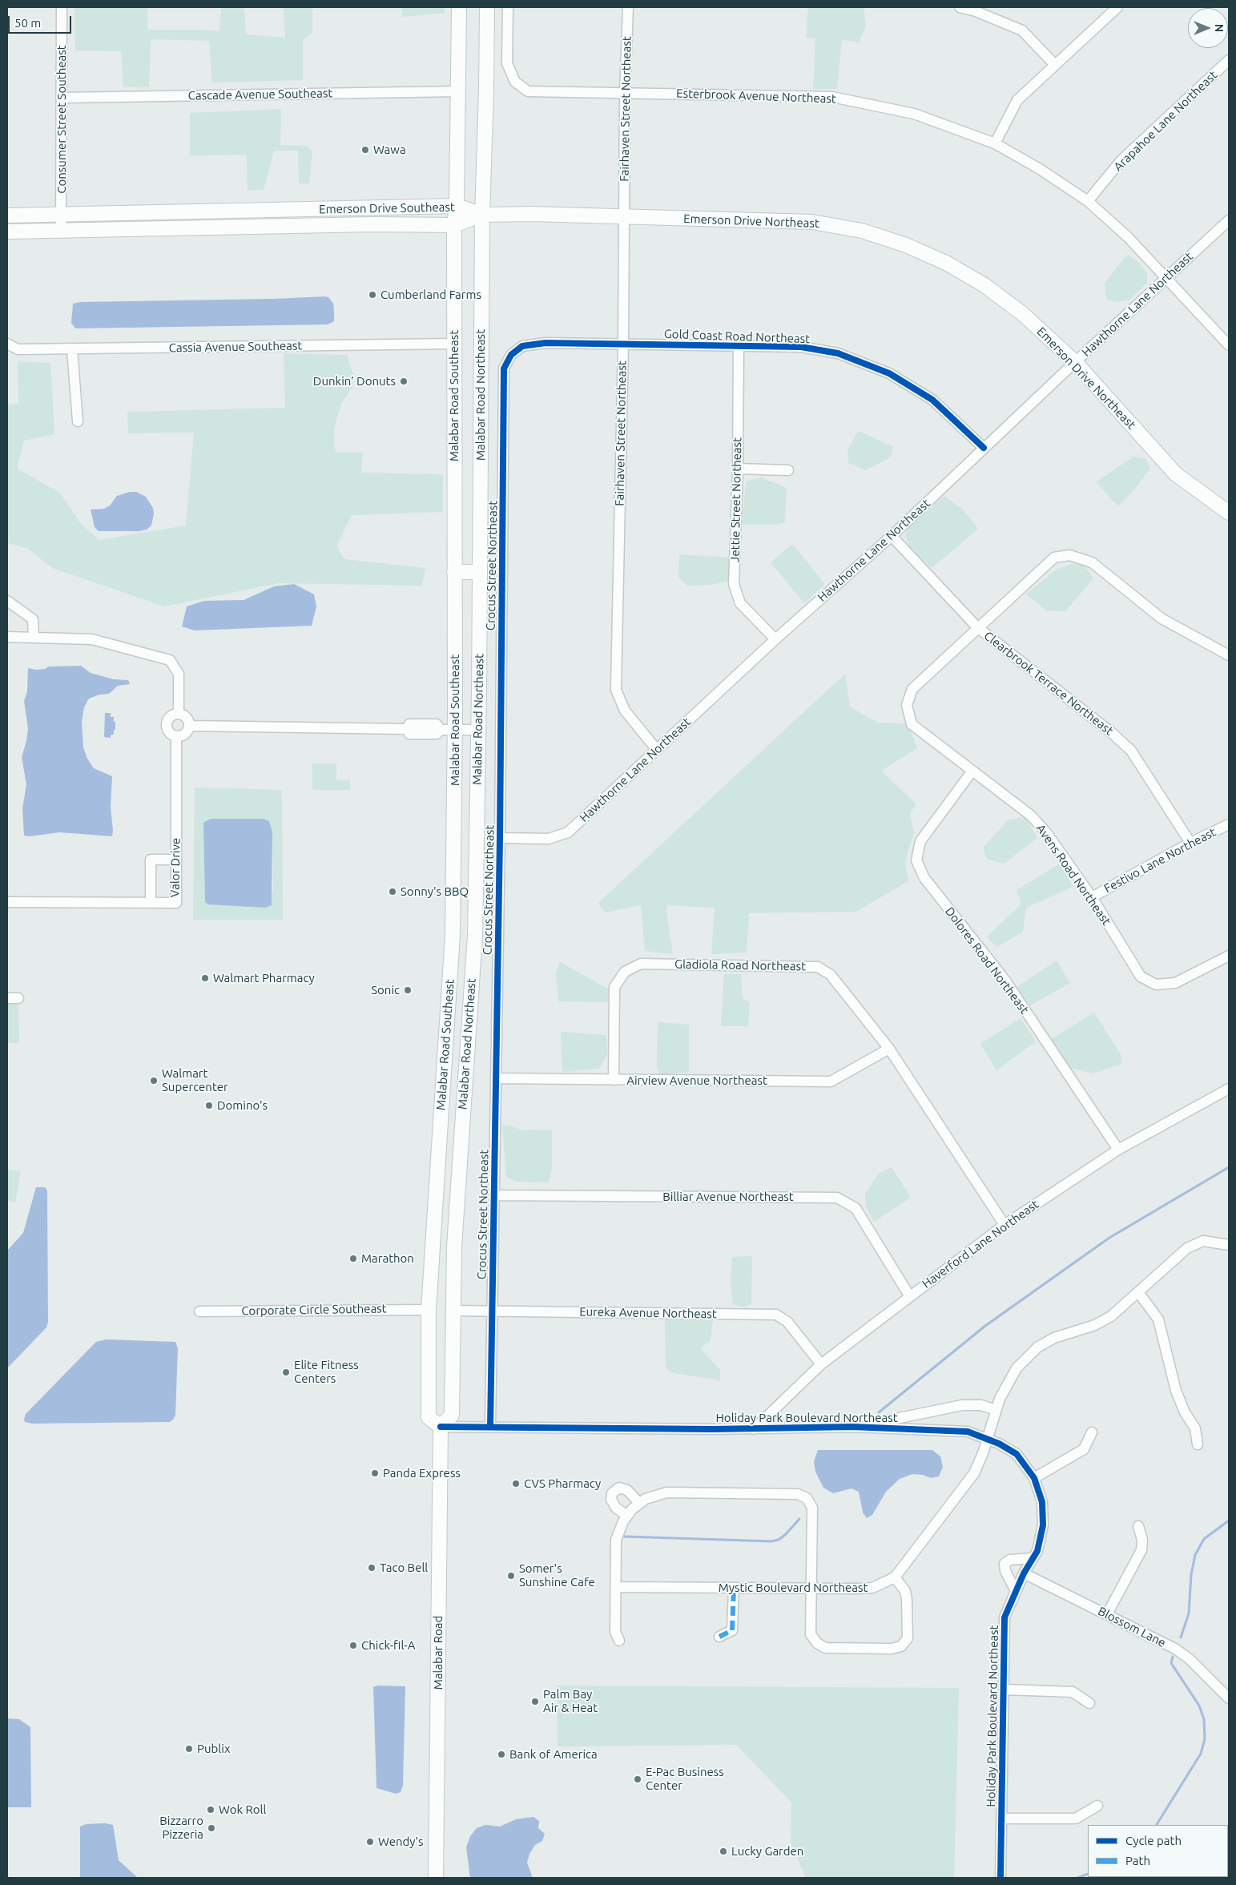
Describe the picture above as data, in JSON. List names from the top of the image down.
{
  "streets": {
    "main road": [
      "Emerson Drive Southeast",
      "Emerson Drive Northeast",
      "Malabar Road Northeast",
      "Malabar Road Southeast",
      "Malabar Road"
    ],
    "street": [
      "Cascade Avenue Southeast",
      "Esterbrook Avenue Northeast",
      "Fairhaven Street Northeast",
      "Consumer Street Southeast",
      "Arapahoe Lane Northeast",
      "Hawthorne Lane Northeast",
      "Gold Coast Road Northeast",
      "Cassia Avenue Southeast",
      "Jettie Street Northeast",
      "Crocus Street Northeast",
      "Clearbrook Terrace Northeast",
      "Festivo Lane Northeast",
      "Valor Drive",
      "Avens Road Northeast",
      "Dolores Road Northeast",
      "Gladiola Road Northeast",
      "Airview Avenue Northeast",
      "Billiar Avenue Northeast",
      "Haverford Lane Northeast",
      "Corporate Circle Southeast",
      "Eureka Avenue Northeast",
      "Holiday Park Boulevard Northeast",
      "Mystic Boulevard Northeast",
      "Blossom Lane"
    ]
  },
  "crossings": [
    ["Cascade Avenue Southeast", "Consumer Street Southeast"],
    ["Cascade Avenue Southeast", "Malabar Road Southeast"],
    ["Esterbrook Avenue Northeast", "Fairhaven Street Northeast"],
    ["Esterbrook Avenue Northeast", "Arapahoe Lane Northeast"],
    ["Esterbrook Avenue Northeast", "Hawthorne Lane Northeast"],
    ["Fairhaven Street Northeast", "Emerson Drive Northeast"],
    ["Fairhaven Street Northeast", "Hawthorne Lane Northeast"],
    ["Fairhaven Street Northeast", "Gold Coast Road Northeast"],
    ["Consumer Street Southeast", "Emerson Drive Southeast"],
    ["Emerson Drive Southeast", "Emerson Drive Northeast"],
    ["Emerson Drive Southeast", "Malabar Road Northeast"],
    ["Emerson Drive Southeast", "Malabar Road Southeast"],
    ["Emerson Drive Northeast", "Hawthorne Lane Northeast"],
    ["Emerson Drive Northeast", "Malabar Road Northeast"],
    ["Hawthorne Lane Northeast", "Gold Coast Road Northeast"],
    ["Hawthorne Lane Northeast", "Jettie Street Northeast"],
    ["Hawthorne Lane Northeast", "Crocus Street Northeast"],
    ["Hawthorne Lane Northeast", "Clearbrook Terrace Northeast"],
    ["Gold Coast Road Northeast", "Jettie Street Northeast"],
    ["Gold Coast Road Northeast", "Crocus Street Northeast"],
    ["Cassia Avenue Southeast", "Malabar Road Southeast"],
    ["Malabar Road Northeast", "Malabar Road Southeast"],
    ["Malabar Road Northeast", "Eureka Avenue Northeast"],
    ["Malabar Road Northeast", "Holiday Park Boulevard Northeast"],
    ["Malabar Road Northeast", "Malabar Road"],
    ["Malabar Road Southeast", "Corporate Circle Southeast"],
    ["Malabar Road Southeast", "Holiday Park Boulevard Northeast"],
    ["Malabar Road Southeast", "Malabar Road"],
    ["Crocus Street Northeast", "Airview Avenue Northeast"],
    ["Crocus Street Northeast", "Billiar Avenue Northeast"],
    ["Crocus Street Northeast", "Eureka Avenue Northeast"],
    ["Crocus Street Northeast", "Holiday Park Boulevard Northeast"],
    ["Clearbrook Terrace Northeast", "Festivo Lane Northeast"],
    ["Clearbrook Terrace Northeast", "Avens Road Northeast"],
    ["Festivo Lane Northeast", "Avens Road Northeast"],
    ["Avens Road Northeast", "Dolores Road Northeast"],
    ["Dolores Road Northeast", "Haverford Lane Northeast"],
    ["Gladiola Road Northeast", "Airview Avenue Northeast"],
    ["Gladiola Road Northeast", "Haverford Lane Northeast"],
    ["Billiar Avenue Northeast", "Haverford Lane Northeast"],
    ["Haverford Lane Northeast", "Eureka Avenue Northeast"],
    ["Haverford Lane Northeast", "Holiday Park Boulevard Northeast"],
    ["Holiday Park Boulevard Northeast", "Mystic Boulevard Northeast"],
    ["Holiday Park Boulevard Northeast", "Blossom Lane"],
    ["Holiday Park Boulevard Northeast", "Malabar Road"]
  ],
  "places": [
    "Wawa",
    "Cumberland Farms",
    "Dunkin' Donuts",
    "Sonny's BBQ",
    "Walmart Pharmacy",
    "Sonic",
    "Walmart Supercenter",
    "Domino's",
    "Marathon",
    "Elite Fitness Centers",
    "Panda Express",
    "CVS Pharmacy",
    "Taco Bell",
    "Somer's Sunshine Cafe",
    "Chick-fil-A",
    "Palm Bay Air & Heat",
    "Publix",
    "Bank of America",
    "E-Pac Business Center",
    "Wok Roll",
    "Bizzarro Pizzeria",
    "Wendy's",
    "Lucky Garden"
  ],
  "legend": ["Cycle path", "Path"],
  "scale_bar": "50 m",
  "north": "right"
}
